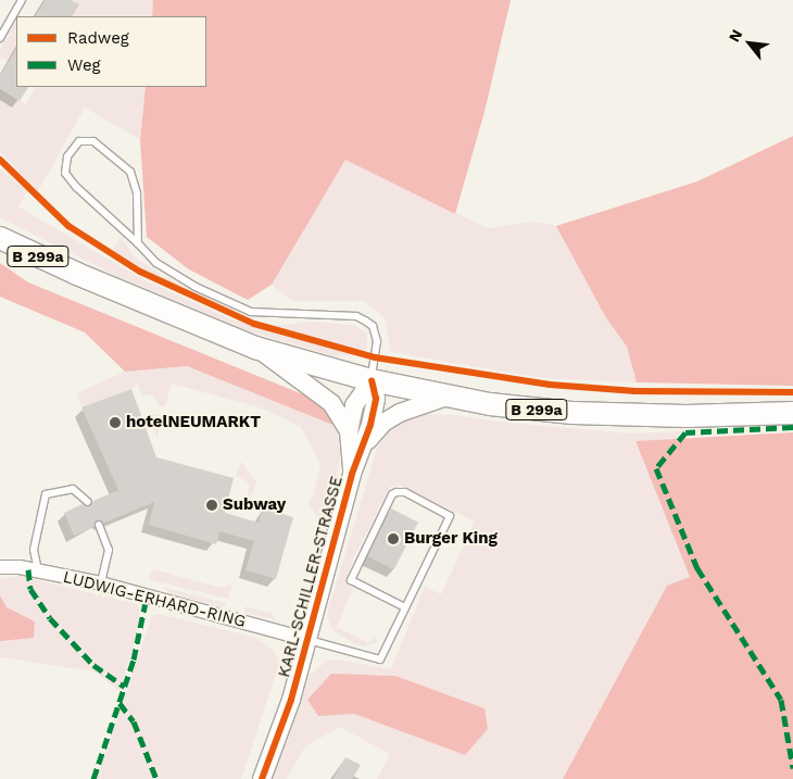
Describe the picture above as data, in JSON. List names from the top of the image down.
{
  "streets": {
    "main road": ["B 299a"],
    "street": ["KARL-SCHILLER-STRASSE", "LUDWIG-ERHARD-RING"]
  },
  "crossings": [
    ["B 299a", "KARL-SCHILLER-STRASSE"],
    ["KARL-SCHILLER-STRASSE", "LUDWIG-ERHARD-RING"]
  ],
  "places": ["hotelNEUMARKT", "Subway", "Burger King"],
  "legend": ["Radweg", "Weg"],
  "north": "top left"
}
